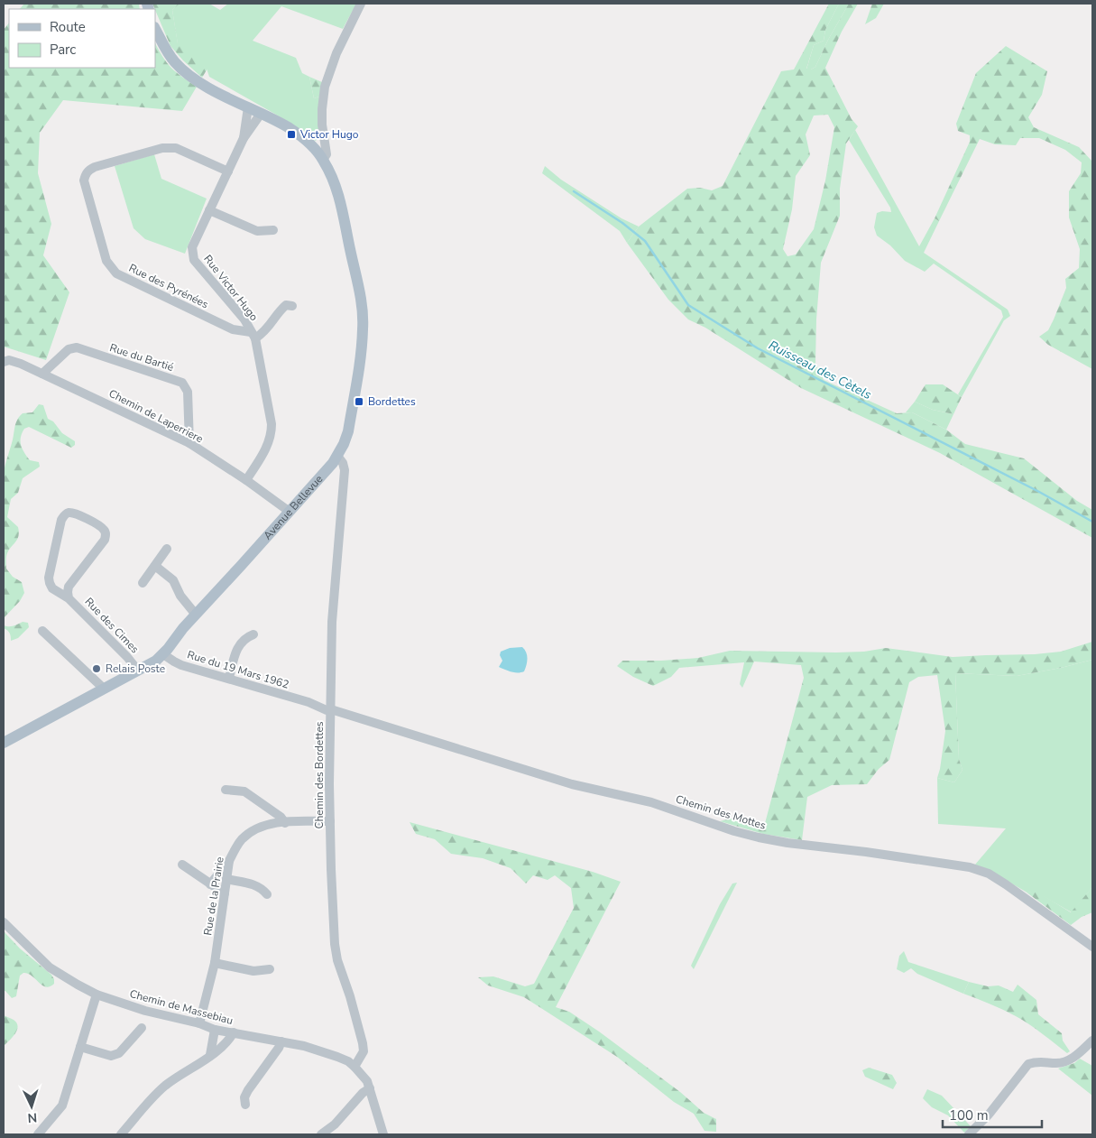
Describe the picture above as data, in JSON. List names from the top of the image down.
{
  "streets": {
    "main road": ["Avenue Bellevue"],
    "street": [
      "Rue des Pyrénées",
      "Rue Victor Hugo",
      "Rue du Bartié",
      "Chemin de Laperriere",
      "Rue des Cimes",
      "Rue du 19 Mars 1962",
      "Chemin des Bordettes",
      "Chemin des Mottes",
      "Rue de la Prairie",
      "Chemin de Massebiau"
    ]
  },
  "crossings": [
    ["Rue des Pyrénées", "Rue Victor Hugo"],
    ["Rue Victor Hugo", "Chemin de Laperriere"],
    ["Rue du Bartié", "Chemin de Laperriere"],
    ["Chemin de Laperriere", "Avenue Bellevue"],
    ["Avenue Bellevue", "Rue des Cimes"],
    ["Avenue Bellevue", "Rue du 19 Mars 1962"],
    ["Avenue Bellevue", "Chemin des Bordettes"],
    ["Rue du 19 Mars 1962", "Chemin des Bordettes"],
    ["Rue du 19 Mars 1962", "Chemin des Mottes"],
    ["Chemin des Bordettes", "Chemin des Mottes"],
    ["Chemin des Bordettes", "Rue de la Prairie"],
    ["Chemin des Bordettes", "Chemin de Massebiau"],
    ["Rue de la Prairie", "Chemin de Massebiau"]
  ],
  "water": ["Ruisseau des Cètels"],
  "places": {
    "transit": ["Victor Hugo", "Bordettes"],
    "other": ["Relais Poste"]
  },
  "legend": ["Route", "Parc"],
  "scale_bar": "100 m",
  "north": "bottom"
}
